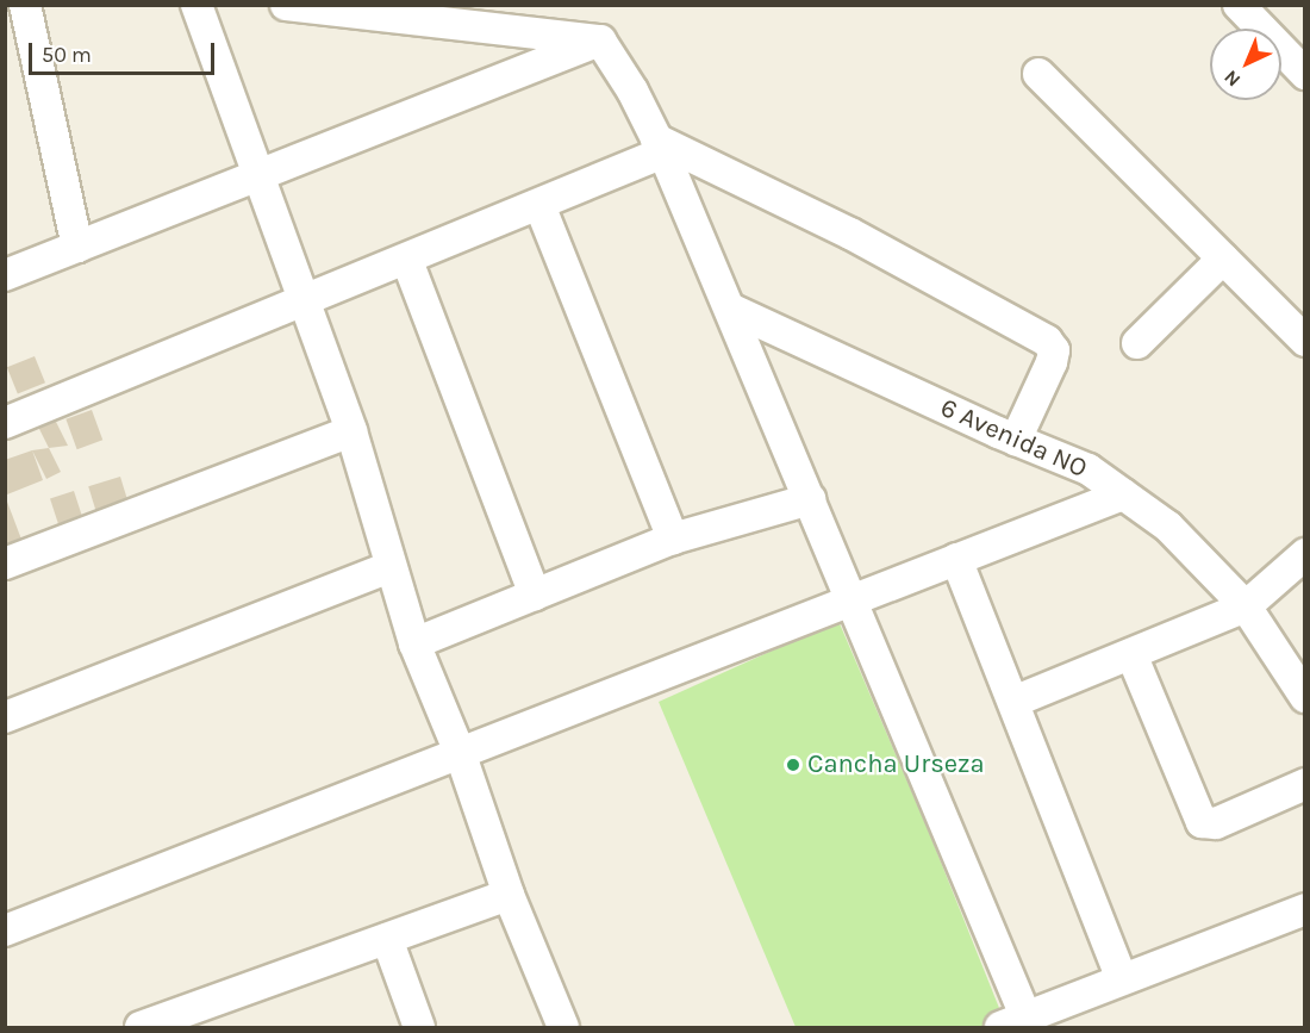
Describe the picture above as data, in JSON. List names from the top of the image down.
{
  "streets": {
    "street": ["6 Avenida NO"]
  },
  "places": ["Cancha Urseza"],
  "scale_bar": "50 m",
  "north": "bottom left"
}
